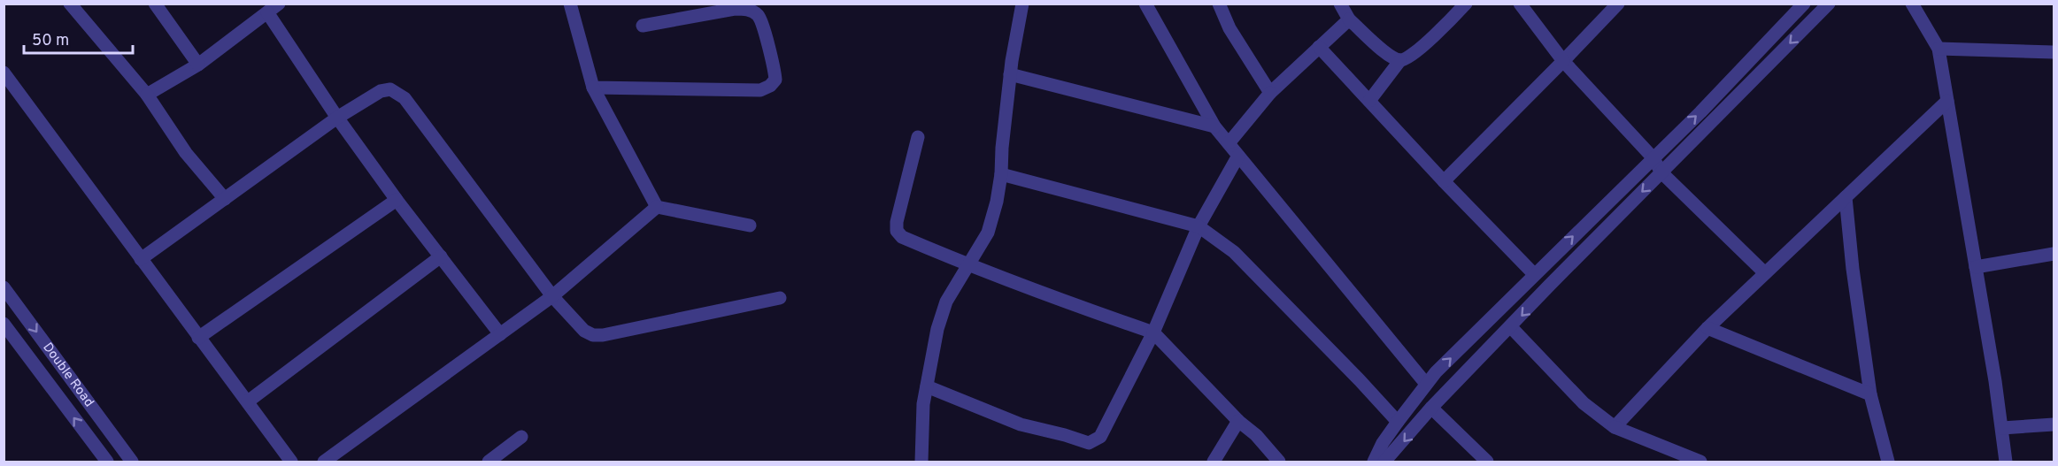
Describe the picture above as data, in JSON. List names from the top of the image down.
{
  "streets": {
    "street": ["Double Road"]
  },
  "scale_bar": "50 m"
}
